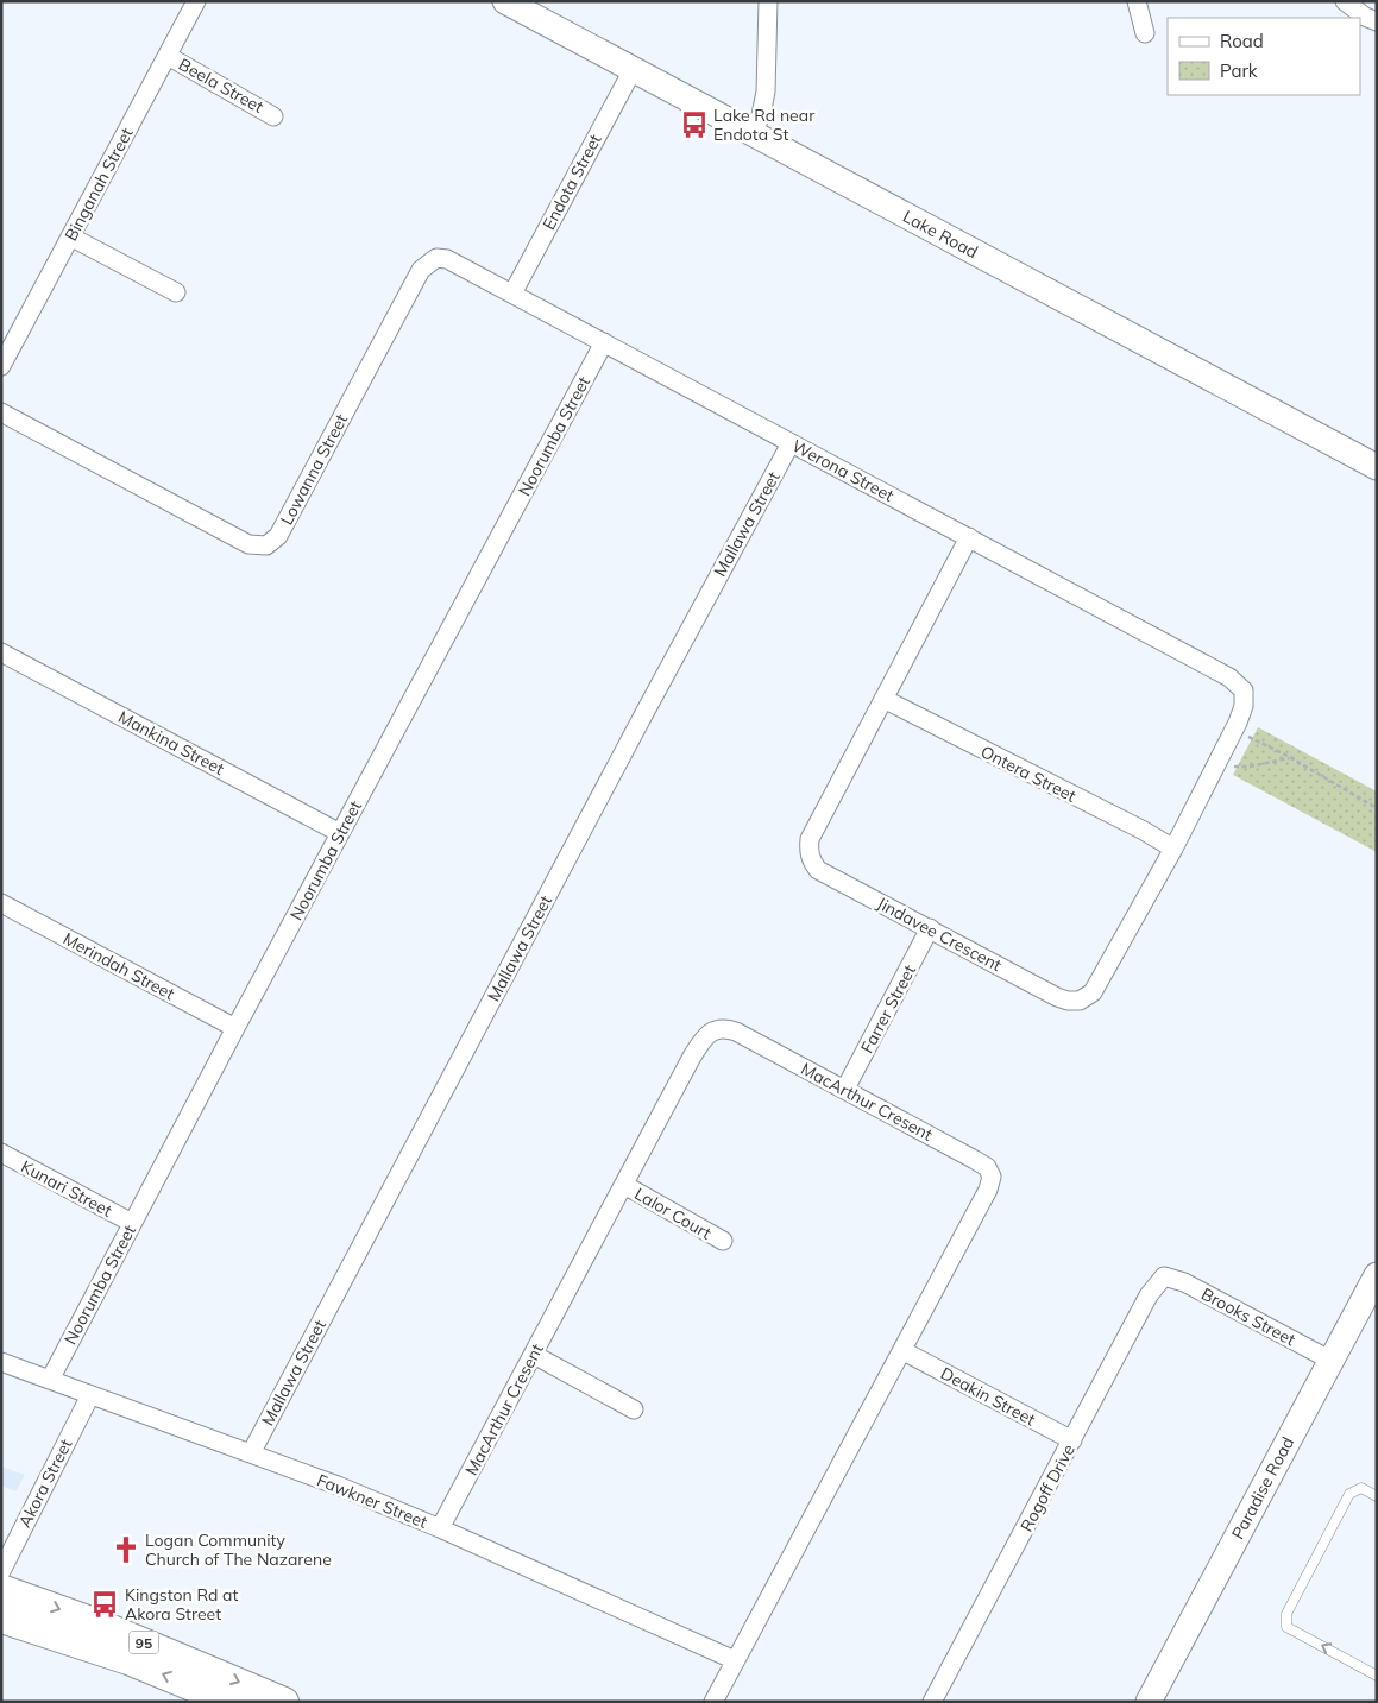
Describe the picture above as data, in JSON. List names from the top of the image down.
{
  "streets": {
    "main road": ["95"],
    "street": [
      "Beela Street",
      "Endota Street",
      "Binganah Street",
      "Lake Road",
      "Noorumba Street",
      "Lowanna Street",
      "Werona Street",
      "Mallawa Street",
      "Mankina Street",
      "Ontera Street",
      "Jindavee Crescent",
      "Merindah Street",
      "Farrer Street",
      "MacArthur Cresent",
      "Kunari Street",
      "Lalor Court",
      "Brooks Street",
      "Deakin Street",
      "Akora Street",
      "Rogoff Drive",
      "Paradise Road",
      "Fawkner Street"
    ]
  },
  "crossings": [
    ["Beela Street", "Binganah Street"],
    ["Endota Street", "Lake Road"],
    ["Endota Street", "Werona Street"],
    ["Noorumba Street", "Werona Street"],
    ["Noorumba Street", "Mankina Street"],
    ["Noorumba Street", "Merindah Street"],
    ["Noorumba Street", "Kunari Street"],
    ["Noorumba Street", "Fawkner Street"],
    ["Lowanna Street", "Werona Street"],
    ["Werona Street", "Mallawa Street"],
    ["Werona Street", "Jindavee Crescent"],
    ["Mallawa Street", "Fawkner Street"],
    ["Ontera Street", "Jindavee Crescent"],
    ["Jindavee Crescent", "Farrer Street"],
    ["Farrer Street", "MacArthur Cresent"],
    ["MacArthur Cresent", "Lalor Court"],
    ["MacArthur Cresent", "Deakin Street"],
    ["MacArthur Cresent", "Fawkner Street"],
    ["Brooks Street", "Rogoff Drive"],
    ["Brooks Street", "Paradise Road"],
    ["Deakin Street", "Rogoff Drive"],
    ["Akora Street", "Fawkner Street"]
  ],
  "places": {
    "bus stop": ["Lake Rd near Endota St", "Kingston Rd at Akora Street"],
    "church": ["Logan Community Church of The Nazarene"]
  },
  "legend": ["Road", "Park"]
}
